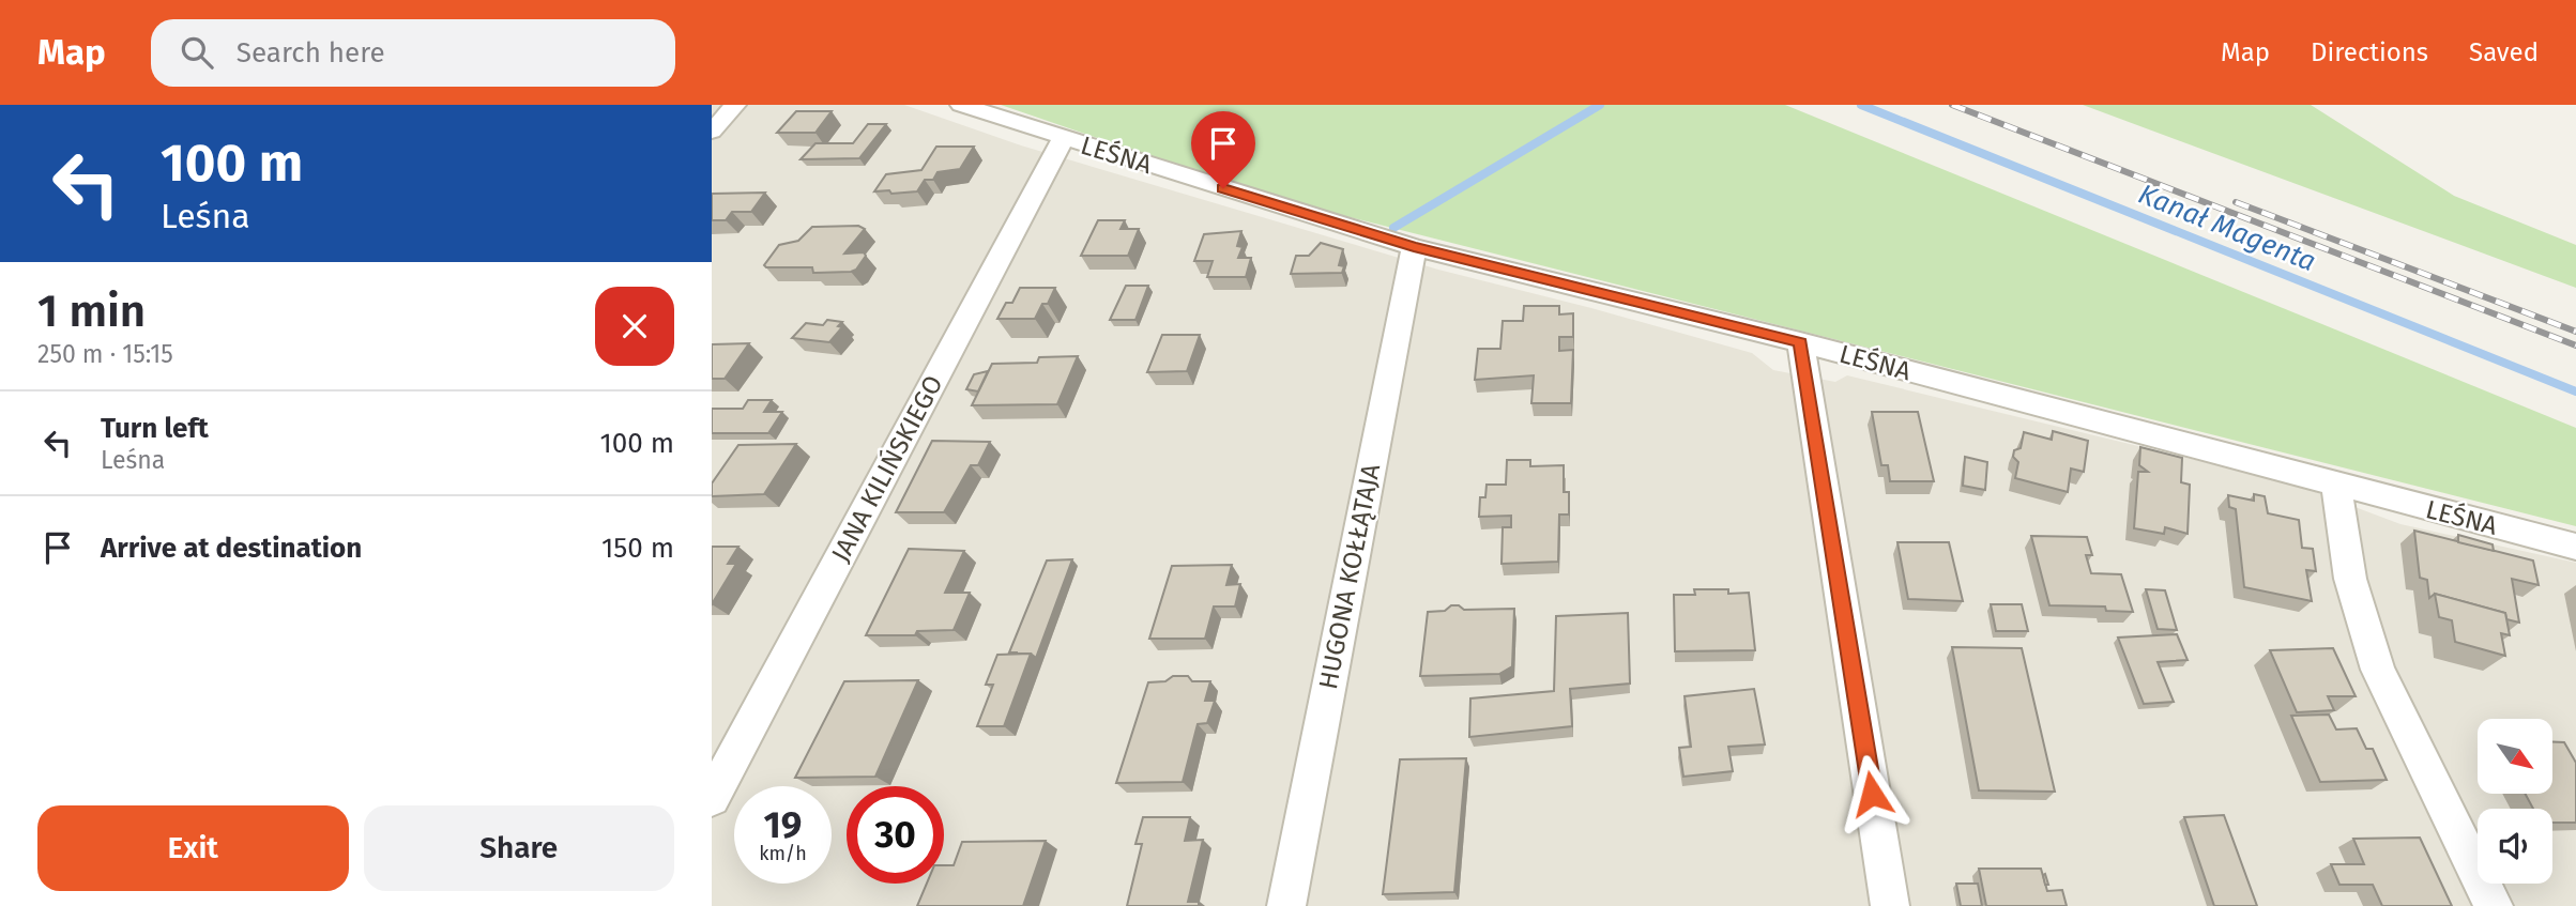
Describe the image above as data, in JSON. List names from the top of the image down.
{
  "streets": {
    "street": ["LEŚNA", "JANA KILIŃSKIEGO", "HUGONA KOŁŁĄTAJA"]
  },
  "crossings": [
    ["LEŚNA", "JANA KILIŃSKIEGO"],
    ["LEŚNA", "HUGONA KOŁŁĄTAJA"]
  ],
  "water": ["Kanał Magenta"],
  "north": "bottom right",
  "page": {
    "header": "Map",
    "search": "Search here",
    "nav": ["Map", "Directions", "Saved"],
    "turn": ["100 m", "Leśna"],
    "heading": ["1 min", "250 m · 15:15"],
    "list": [
      {
        "name": "Turn left",
        "note": "Leśna",
        "value": "100 m"
      },
      {
        "name": "Arrive at destination",
        "value": "150 m"
      }
    ],
    "speed": "19 km/h",
    "limit": "30",
    "buttons": ["Exit", "Share"]
  }
}
